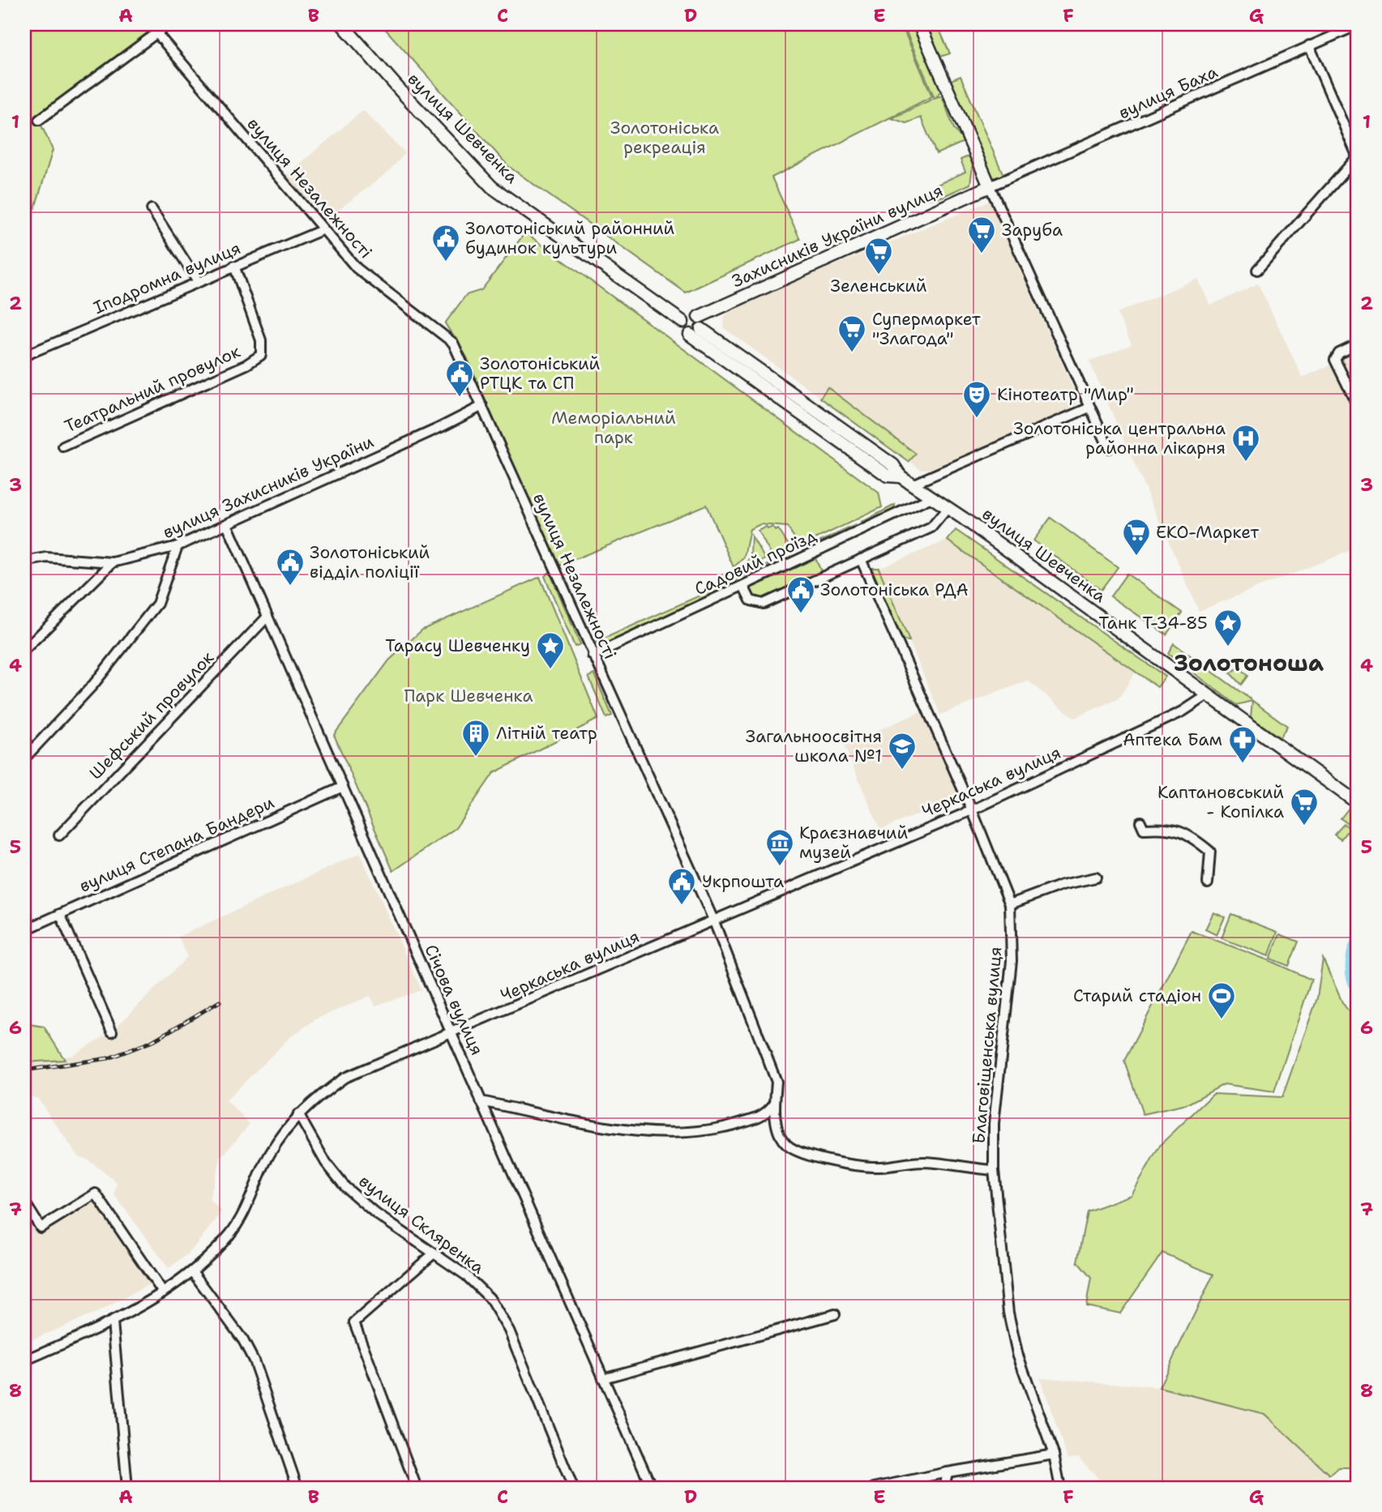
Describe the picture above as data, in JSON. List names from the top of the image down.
{
  "streets": {
    "main road": ["вулиця Шевченка", "Захисників України вулиця"],
    "street": [
      "вулиця Баха",
      "вулиця Незалежності",
      "Іподромна вулиця",
      "Театральний провулок",
      "вулиця Захисників України",
      "Садовий проїзд",
      "Шефський провулок",
      "Черкаська вулиця",
      "вулиця Степана Бандери",
      "Січова вулиця",
      "Благовіщенська вулиця",
      "вулиця Скляренка"
    ]
  },
  "crossings": [
    ["вулиця Баха", "Захисників України вулиця"],
    ["вулиця Шевченка", "Захисників України вулиця"],
    ["вулиця Шевченка", "Садовий проїзд"],
    ["вулиця Шевченка", "Черкаська вулиця"],
    ["вулиця Незалежності", "Іподромна вулиця"],
    ["вулиця Незалежності", "вулиця Захисників України"],
    ["вулиця Незалежності", "Садовий проїзд"],
    ["вулиця Незалежності", "Черкаська вулиця"],
    ["вулиця Незалежності", "Благовіщенська вулиця"],
    ["Іподромна вулиця", "Театральний провулок"],
    ["вулиця Захисників України", "Січова вулиця"],
    ["Шефський провулок", "Січова вулиця"],
    ["Черкаська вулиця", "Січова вулиця"],
    ["Черкаська вулиця", "Благовіщенська вулиця"],
    ["Черкаська вулиця", "вулиця Скляренка"],
    ["вулиця Степана Бандери", "Січова вулиця"]
  ],
  "districts": ["Золотоноша"],
  "parks": ["Золотоніська рекреація", "Меморіальний парк", "Парк Шевченка"],
  "places": {
    "supermarket": [
      "Заруба",
      "Зеленський",
      "Супермаркет \"Злагода\"",
      "ЕКО-Маркет",
      "Каптановський - Копілка"
    ],
    "public building": [
      "Золотоніський районний будинок культури",
      "Золотоніський РТЦК та СП",
      "Золотоніський відділ поліції",
      "Золотоніська РДА",
      "Укрпошта"
    ],
    "theatre": ["Кінотеатр \"Мир\""],
    "hospital": ["Золотоніська центральна районна лікарня"],
    "place": ["Танк Т-34-85", "Тарасу Шевченку"],
    "building": ["Літній театр"],
    "pharmacy": ["Аптека Бам"],
    "school or university": ["Загальноосвітня школа №1"],
    "museum": ["Краєзнавчий музей"],
    "sports": ["Старий стадіон"]
  },
  "grid": {
    "columns": [
      "A",
      "B",
      "C",
      "D",
      "E",
      "F",
      "G"
    ],
    "rows": [
      "1",
      "2",
      "3",
      "4",
      "5",
      "6",
      "7",
      "8"
    ]
  }
}
